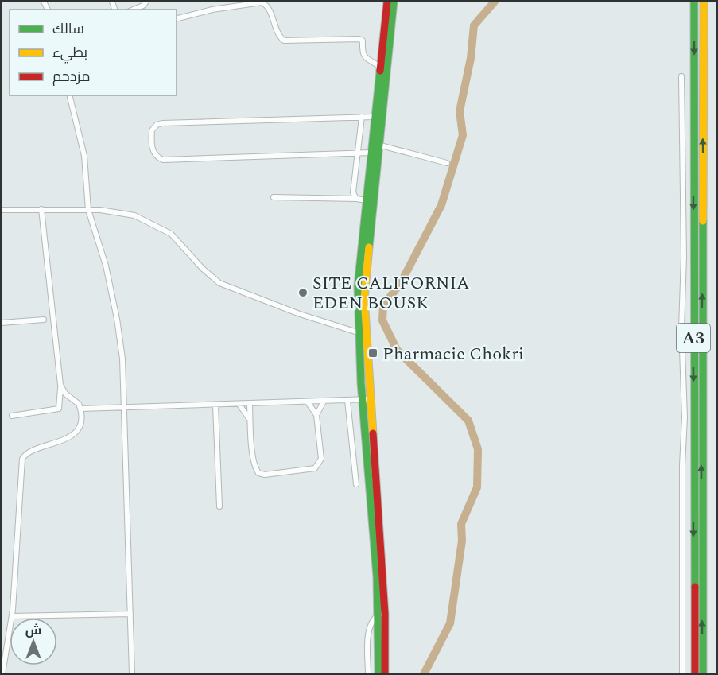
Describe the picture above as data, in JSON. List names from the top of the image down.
{
  "streets": {
    "main road": ["A3"]
  },
  "places": {
    "other": ["SITE CALIFORNIA EDEN BOUSK"],
    "transit": ["Pharmacie Chokri"]
  },
  "legend": ["سالك", "بطيء", "مزدحم"],
  "north": "top"
}
